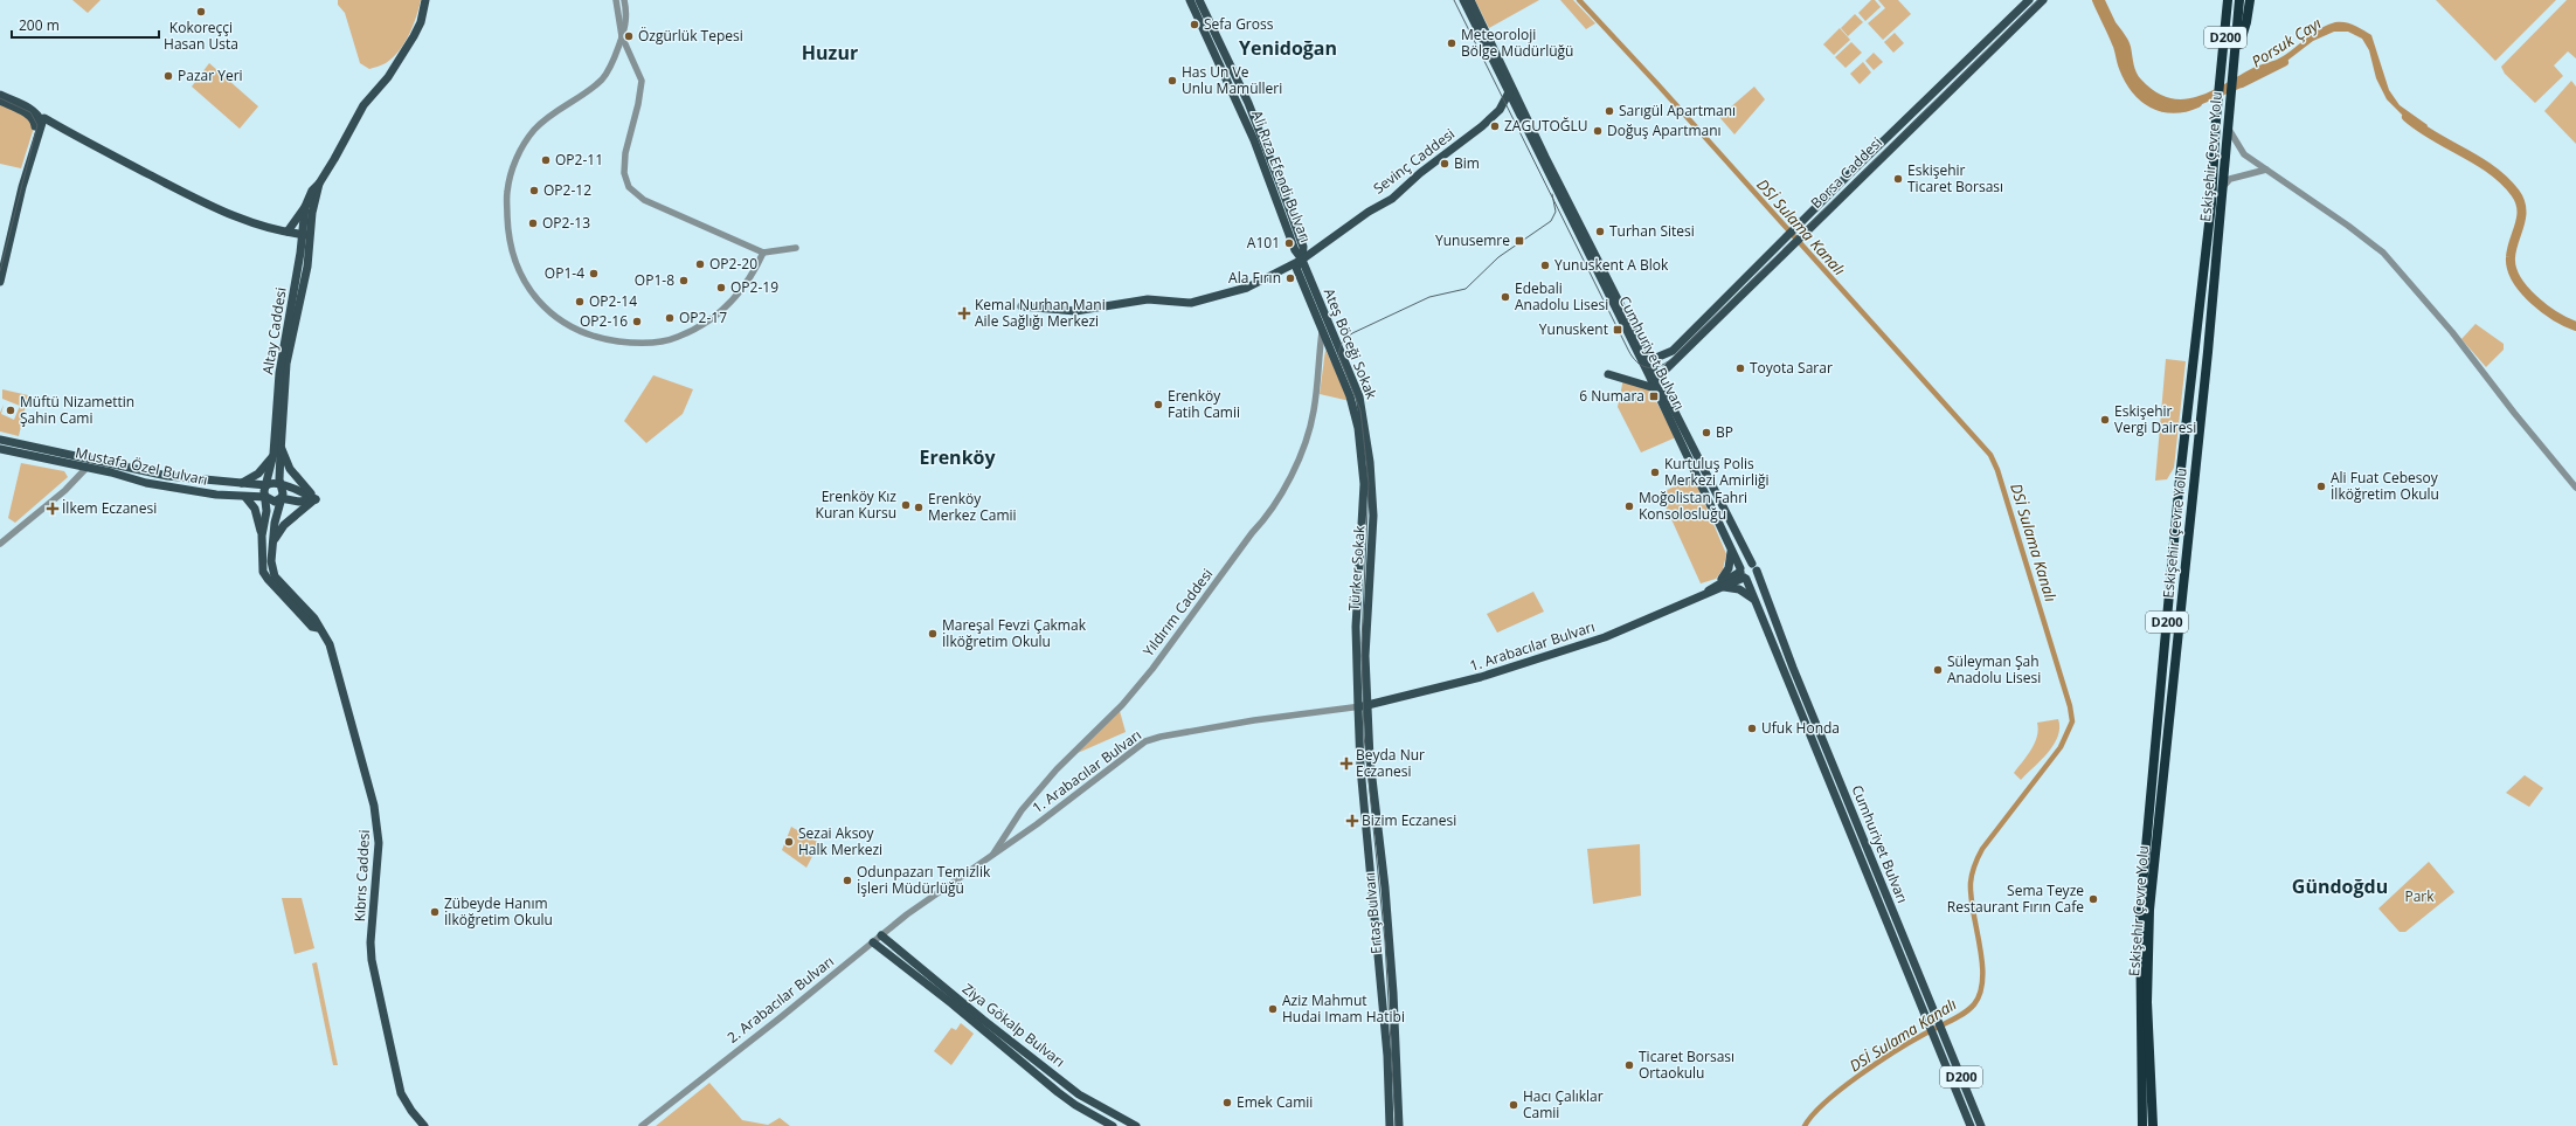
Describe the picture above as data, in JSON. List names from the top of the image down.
{
  "streets": {
    "highway": ["D200", "Eskişehir Çevre Yolu"],
    "main road": [
      "Sevinç Caddesi",
      "Borsa Caddesi",
      "Ali Rıza Efendi Bulvarı",
      "Altay Caddesi",
      "Ateş Böceği Sokak",
      "Cumhuriyet Bulvarı",
      "Mustafa Özel Bulvarı",
      "Türker Sokak",
      "1. Arabacılar Bulvarı",
      "Kıbrıs Caddesi",
      "Ertaş Bulvarı",
      "Ziya Gökalp Bulvarı"
    ],
    "street": ["Yıldırım Caddesi", "2. Arabacılar Bulvarı"]
  },
  "crossings": [
    ["Sevinç Caddesi", "Ali Rıza Efendi Bulvarı"],
    ["Sevinç Caddesi", "Ateş Böceği Sokak"],
    ["Sevinç Caddesi", "Cumhuriyet Bulvarı"],
    ["Borsa Caddesi", "Cumhuriyet Bulvarı"],
    ["Ali Rıza Efendi Bulvarı", "Ateş Böceği Sokak"],
    ["Altay Caddesi", "Mustafa Özel Bulvarı"],
    ["Altay Caddesi", "Kıbrıs Caddesi"],
    ["Ateş Böceği Sokak", "Türker Sokak"],
    ["Ateş Böceği Sokak", "Yıldırım Caddesi"],
    ["Cumhuriyet Bulvarı", "1. Arabacılar Bulvarı"],
    ["Mustafa Özel Bulvarı", "Kıbrıs Caddesi"],
    ["Türker Sokak", "1. Arabacılar Bulvarı"],
    ["Türker Sokak", "Ertaş Bulvarı"],
    ["Yıldırım Caddesi", "1. Arabacılar Bulvarı"],
    ["1. Arabacılar Bulvarı", "Ertaş Bulvarı"],
    ["1. Arabacılar Bulvarı", "2. Arabacılar Bulvarı"],
    ["2. Arabacılar Bulvarı", "Ziya Gökalp Bulvarı"]
  ],
  "districts": [
    "Yenidoğan",
    "Huzur",
    "Erenköy",
    "Gündoğdu"
  ],
  "water": ["Porsuk Çayı", "DSİ Sulama Kanalı"],
  "parks": ["Park"],
  "places": {
    "other": [
      "Kokoreççi Hasan Usta",
      "Sefa Gross",
      "Özgürlük Tepesi",
      "Meteoroloji Bölge Müdürlüğü",
      "Pazar Yeri",
      "Has Un Ve Unlu Mamülleri",
      "Sarıgül Apartmanı",
      "ZAGUTOĞLU",
      "Doğuş Apartmanı",
      "OP2-11",
      "Bim",
      "Eskişehir Ticaret Borsası",
      "OP2-12",
      "OP2-13",
      "Turhan Sitesi",
      "A101",
      "OP2-20",
      "Yunuskent A Blok",
      "OP1-4",
      "Ala Fırın",
      "OP1-8",
      "OP2-19",
      "Edebali Anadolu Lisesi",
      "OP2-14",
      "OP2-17",
      "OP2-16",
      "Toyota Sarar",
      "Erenköy Fatih Camii",
      "Müftü Nizamettin Şahin Cami",
      "Eskişehir Vergi Dairesi",
      "BP",
      "Kurtuluş Polis Merkezi Amirliği",
      "Ali Fuat Cebesoy İlköğretim Okulu",
      "Erenköy Kız Kuran Kursu",
      "Moğolistan Fahri Konsolosluğu",
      "Erenköy Merkez Camii",
      "Mareşal Fevzi Çakmak İlköğretim Okulu",
      "Süleyman Şah Anadolu Lisesi",
      "Ufuk Honda",
      "Sezai Aksoy Halk Merkezi",
      "Odunpazarı Temizlik İşleri Müdürlüğü",
      "Sema Teyze Restaurant Fırın Cafe",
      "Zübeyde Hanım İlköğretim Okulu",
      "Aziz Mahmut Hudai Imam Hatibi",
      "Ticaret Borsası Ortaokulu",
      "Emek Camii",
      "Hacı Çalıklar Camii"
    ],
    "transit": ["Yunusemre", "Yunuskent", "6 Numara"],
    "health": [
      "Kemal Nurhan Mani Aile Sağlığı Merkezi",
      "İlkem Eczanesi",
      "Beyda Nur Eczanesi",
      "Bizim Eczanesi"
    ]
  },
  "scale_bar": "200 m"
}
